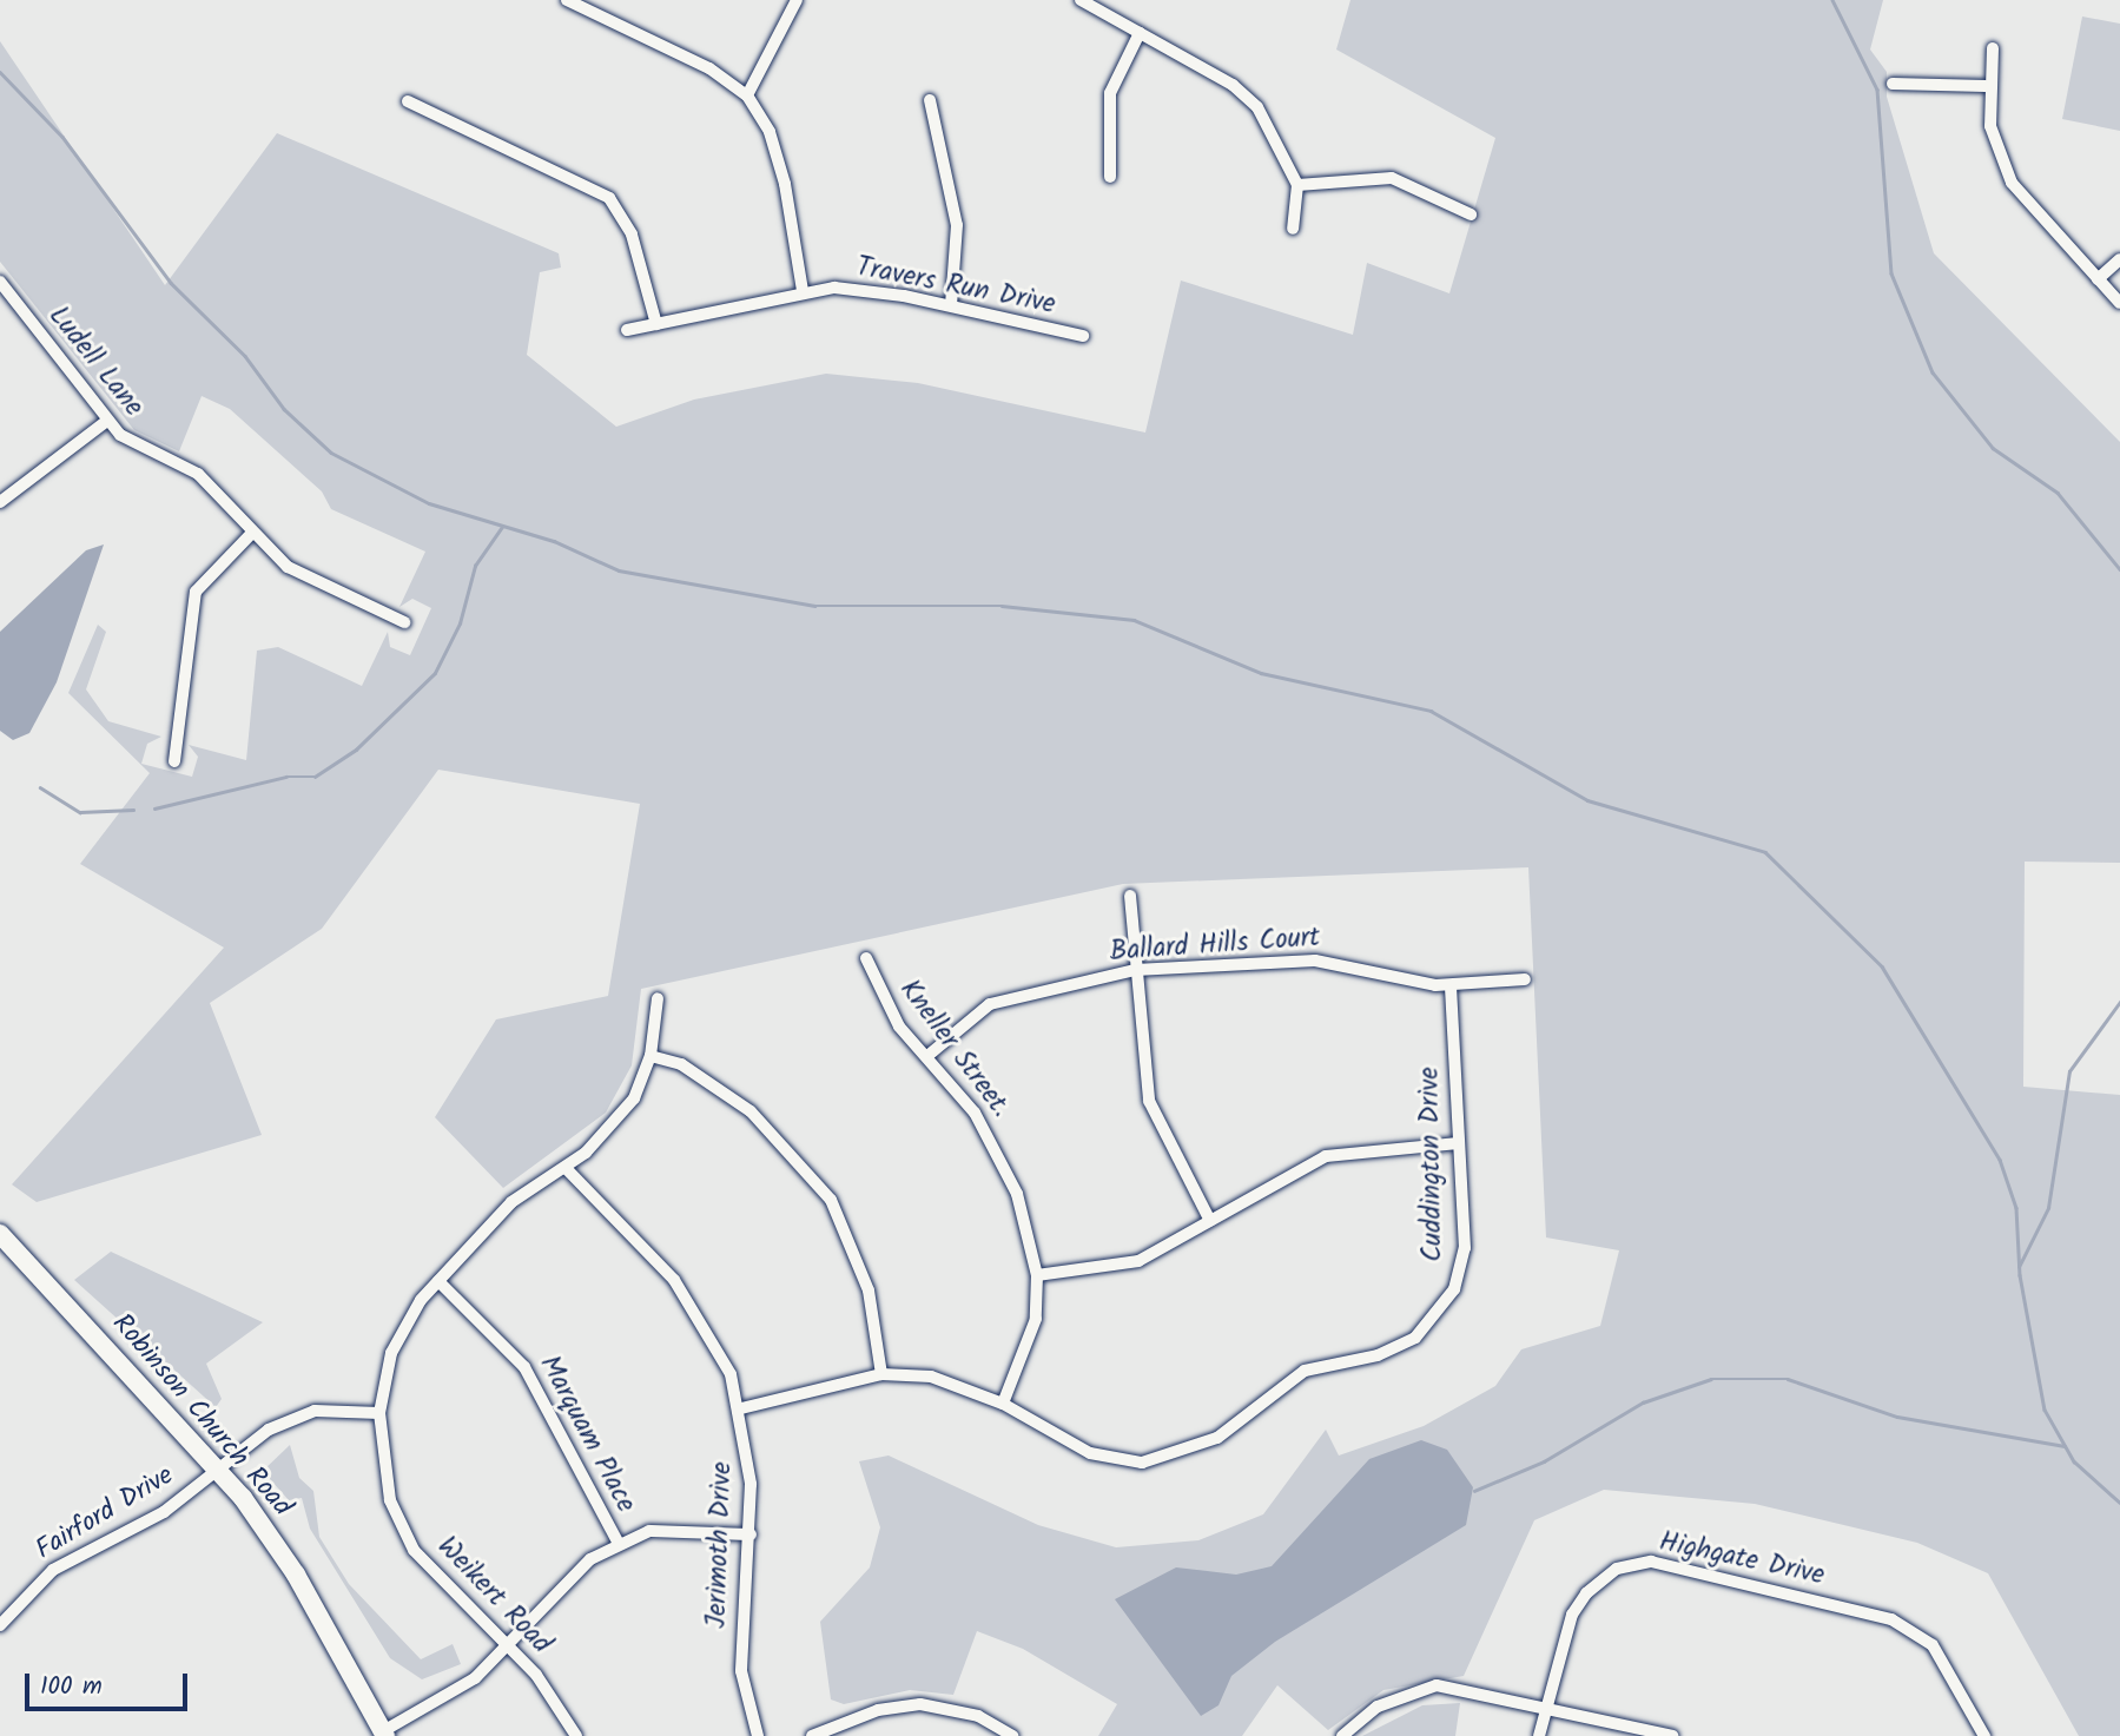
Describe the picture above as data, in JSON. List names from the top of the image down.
{
  "streets": {
    "street": [
      "Travers Run Drive",
      "Ludell Lane",
      "Ballard Hills Court",
      "Kneller Street.",
      "Cuddington Drive",
      "Robinson Church Road",
      "Marquam Place",
      "Fairford Drive",
      "Jerimoth Drive",
      "Highgate Drive",
      "Weikert Road"
    ]
  },
  "crossings": [
    ["Ballard Hills Court", "Kneller Street."],
    ["Ballard Hills Court", "Cuddington Drive"],
    ["Kneller Street.", "Cuddington Drive"],
    ["Cuddington Drive", "Jerimoth Drive"],
    ["Robinson Church Road", "Fairford Drive"],
    ["Marquam Place", "Weikert Road"],
    ["Fairford Drive", "Weikert Road"],
    ["Jerimoth Drive", "Weikert Road"]
  ],
  "scale_bar": "100 m"
}
